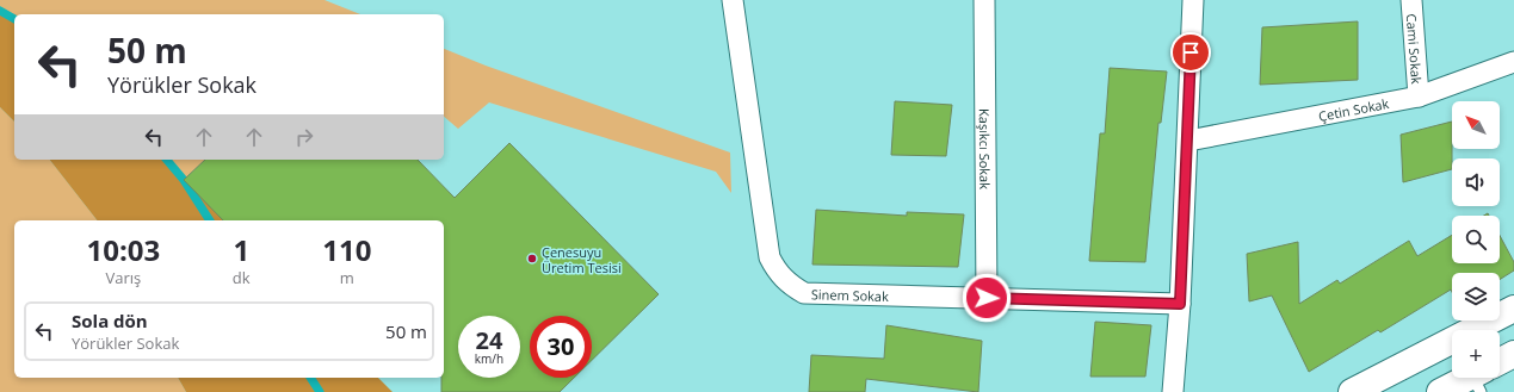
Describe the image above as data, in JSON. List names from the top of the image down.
{
  "streets": {
    "street": [
      "Cami Sokak",
      "Çetin Sokak",
      "Kaşıkcı Sokak",
      "Sinem Sokak"
    ]
  },
  "crossings": [
    ["Cami Sokak", "Çetin Sokak"],
    ["Kaşıkcı Sokak", "Sinem Sokak"]
  ],
  "places": ["Çenesuyu Üretim Tesisi"],
  "north": "top left",
  "page": {
    "turn": ["50 m", "Yörükler Sokak"],
    "map_buttons": "+",
    "eta": [
      "10:03",
      "Varış",
      "1",
      "dk",
      "110",
      "m"
    ],
    "list": [
      {
        "name": "Sola dön",
        "note": "Yörükler Sokak",
        "value": "50 m"
      }
    ],
    "speed": "24 km/h",
    "limit": "30"
  }
}
